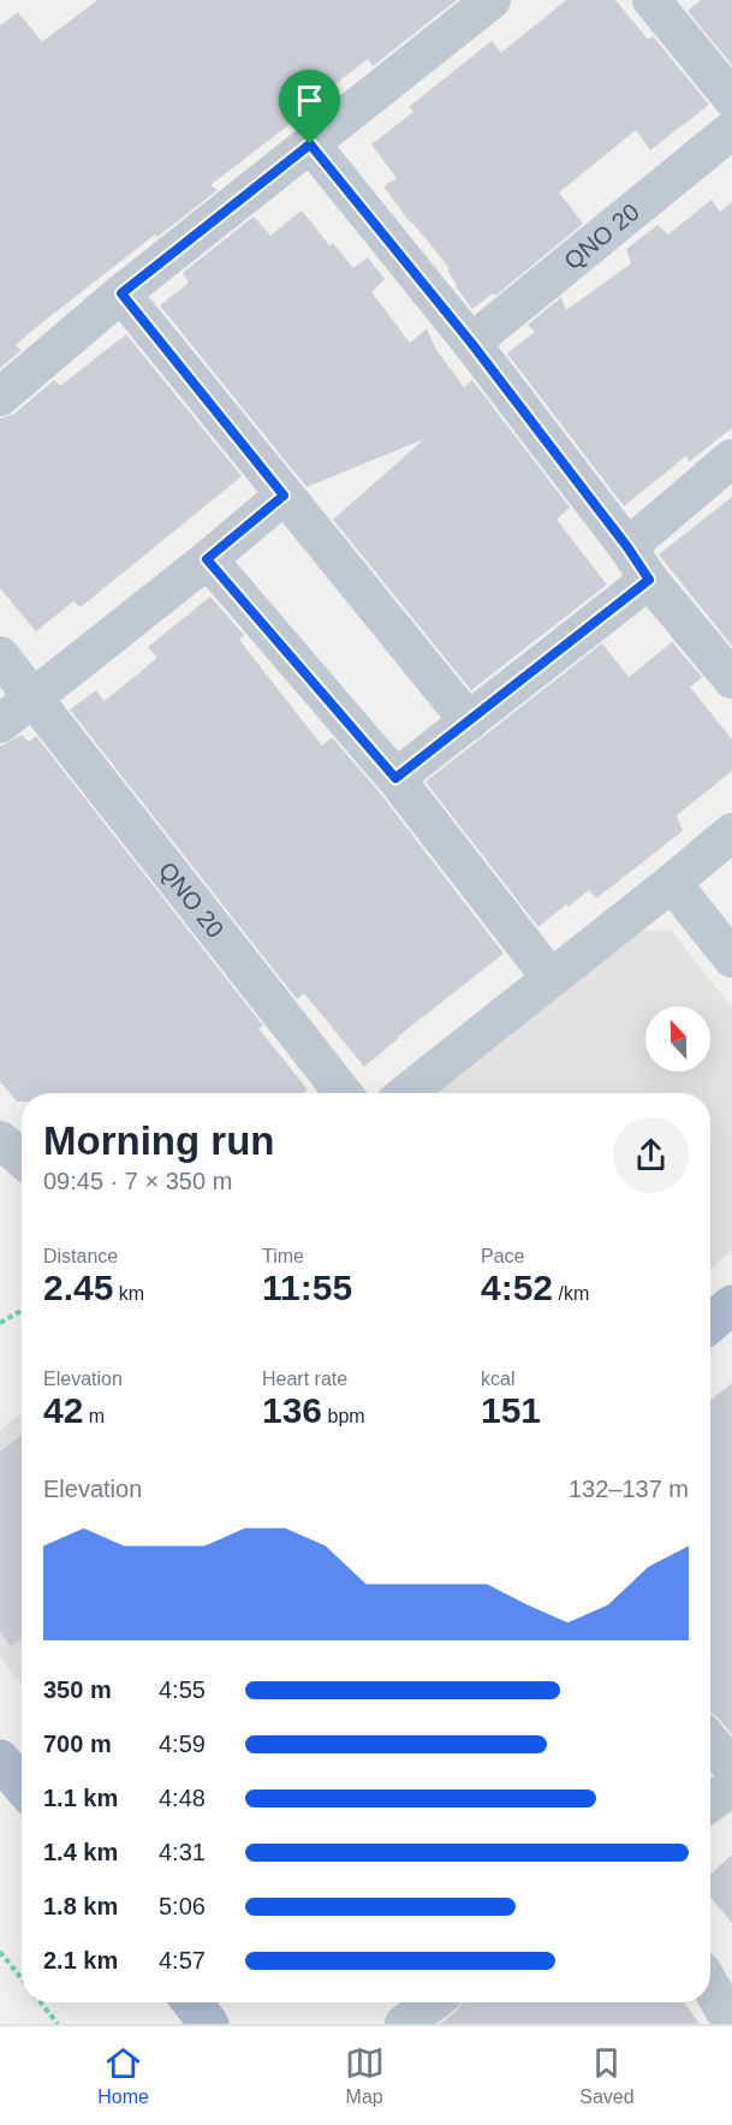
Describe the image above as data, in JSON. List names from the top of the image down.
{
  "streets": {
    "street": ["QNO 20"]
  },
  "north": "top",
  "page": {
    "heading": ["Morning run", "09:45 · 7 × 350 m"],
    "stats": [
      ["Distance", "2.45 km"],
      ["Time", "11:55"],
      ["Pace", "4:52 /km"],
      ["Elevation", "42 m"],
      ["Heart rate", "136 bpm"],
      ["kcal", "151"]
    ],
    "chart": ["Elevation", "132–137 m"],
    "list": [
      {
        "name": "350 m",
        "note": "4:55"
      },
      {
        "name": "700 m",
        "note": "4:59"
      },
      {
        "name": "1.1 km",
        "note": "4:48"
      },
      {
        "name": "1.4 km",
        "note": "4:31"
      },
      {
        "name": "1.8 km",
        "note": "5:06"
      },
      {
        "name": "2.1 km",
        "note": "4:57"
      }
    ],
    "tabs": ["Home", "Map", "Saved"]
  }
}
